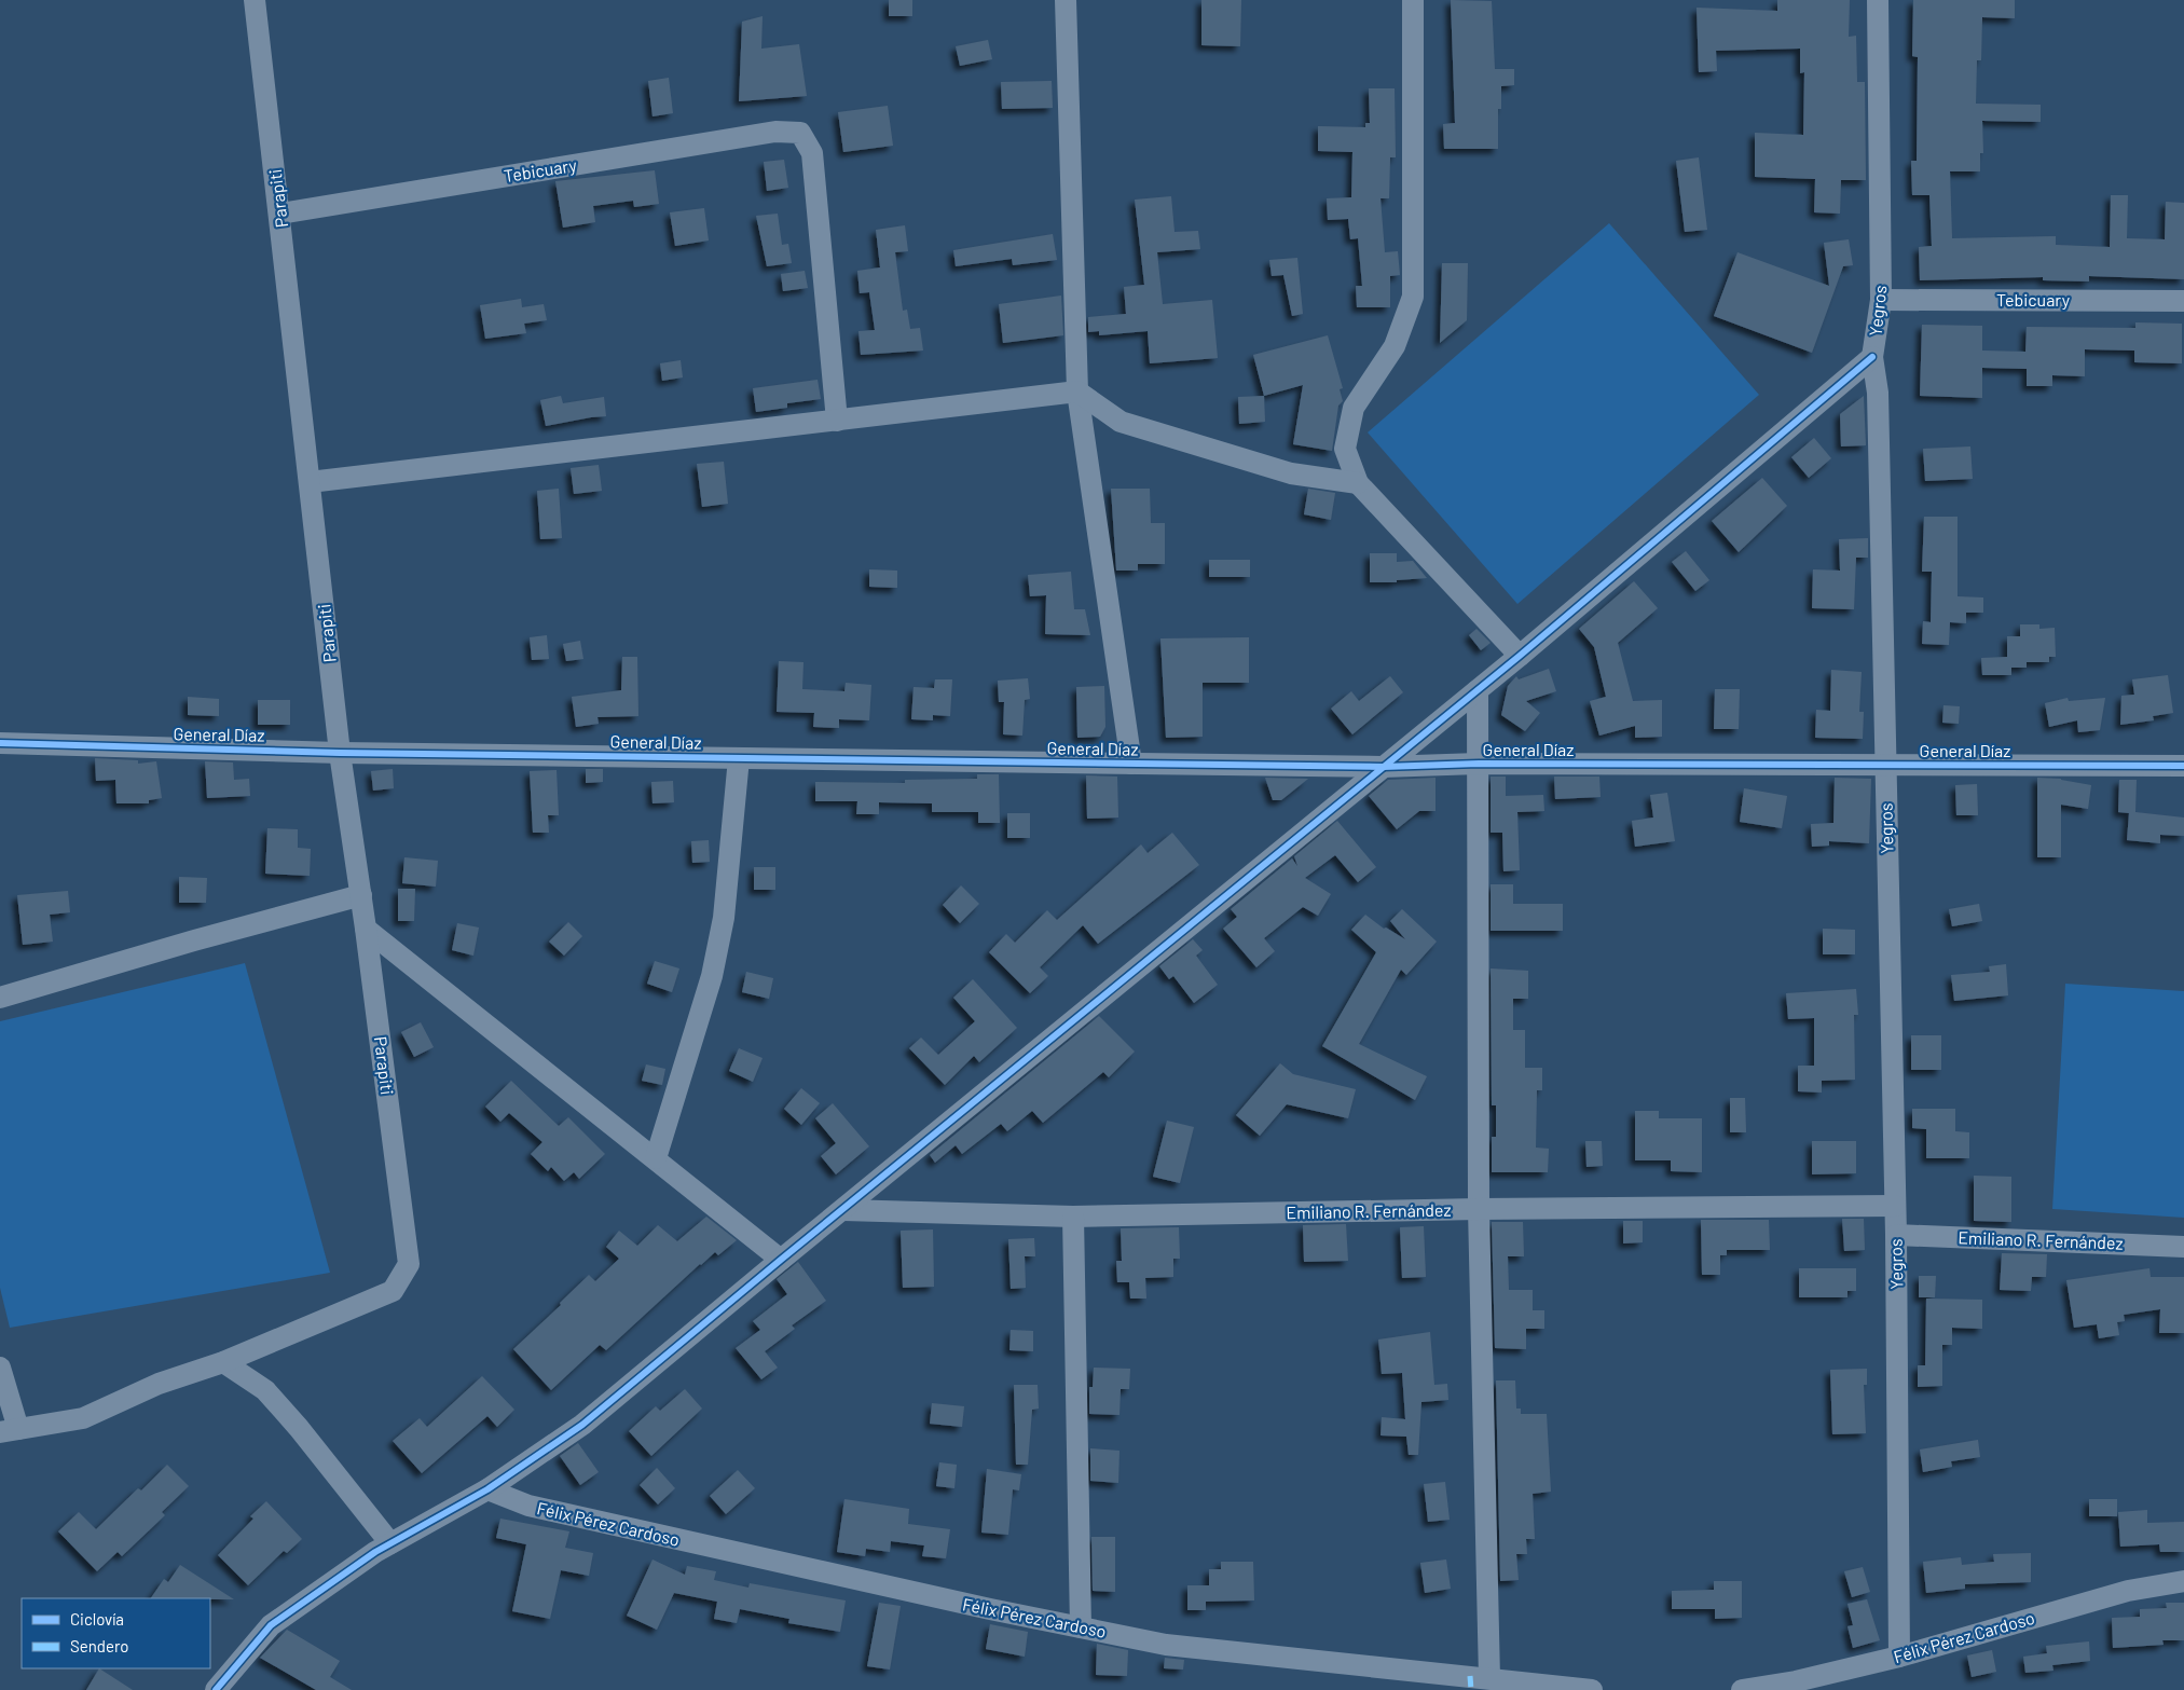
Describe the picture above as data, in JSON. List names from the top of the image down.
{
  "streets": {
    "street": [
      "Tebicuary",
      "Parapiti",
      "Yegros",
      "General Díaz",
      "Emiliano R. Fernández",
      "Félix Pérez Cardoso"
    ]
  },
  "crossings": [
    ["Tebicuary", "Parapiti"],
    ["Tebicuary", "Yegros"],
    ["Parapiti", "General Díaz"],
    ["Yegros", "General Díaz"],
    ["Yegros", "Emiliano R. Fernández"],
    ["Yegros", "Félix Pérez Cardoso"]
  ],
  "legend": ["Ciclovía", "Sendero"]
}
